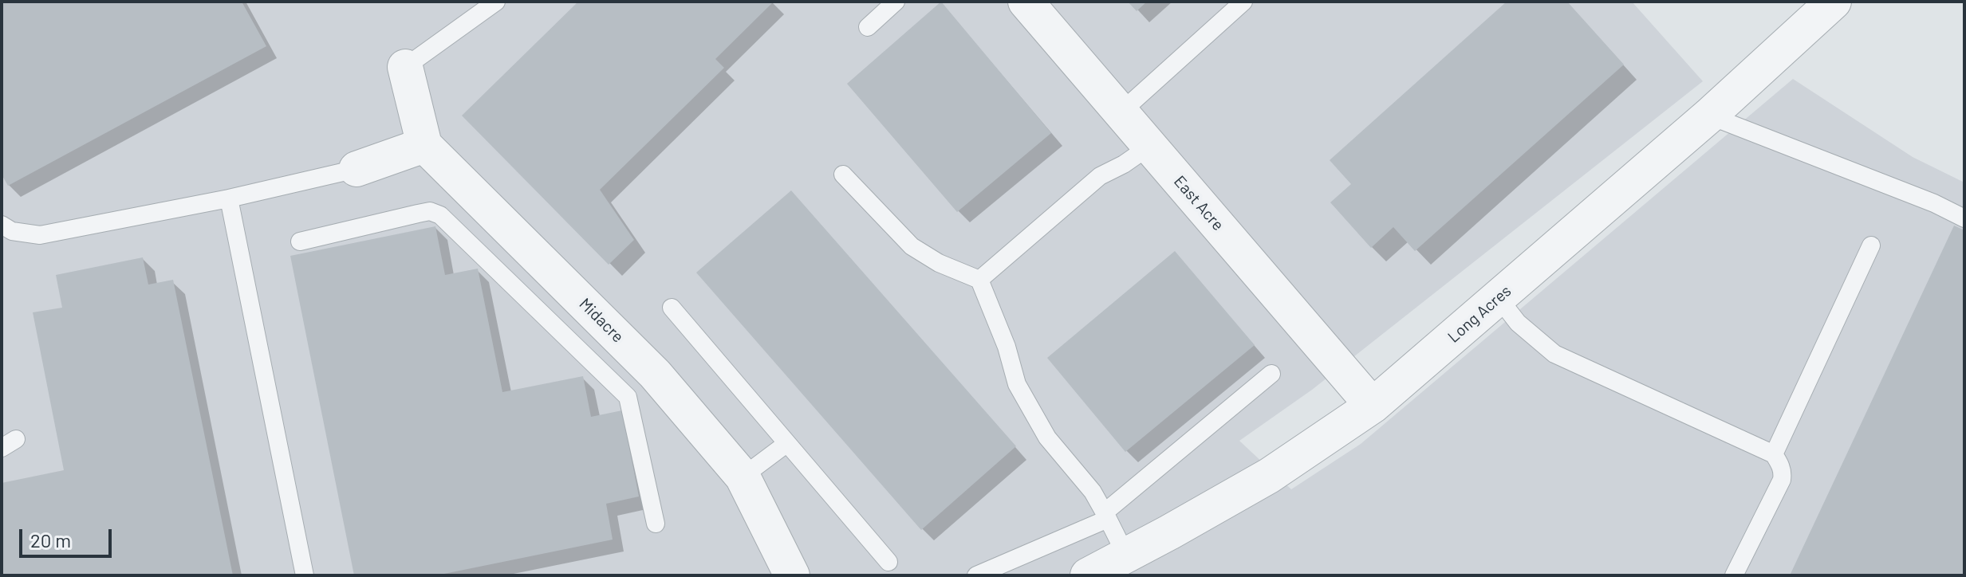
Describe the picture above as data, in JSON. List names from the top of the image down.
{
  "streets": {
    "street": ["East Acre", "Long Acres", "Midacre"]
  },
  "crossings": [
    ["East Acre", "Long Acres"]
  ],
  "scale_bar": "20 m"
}
